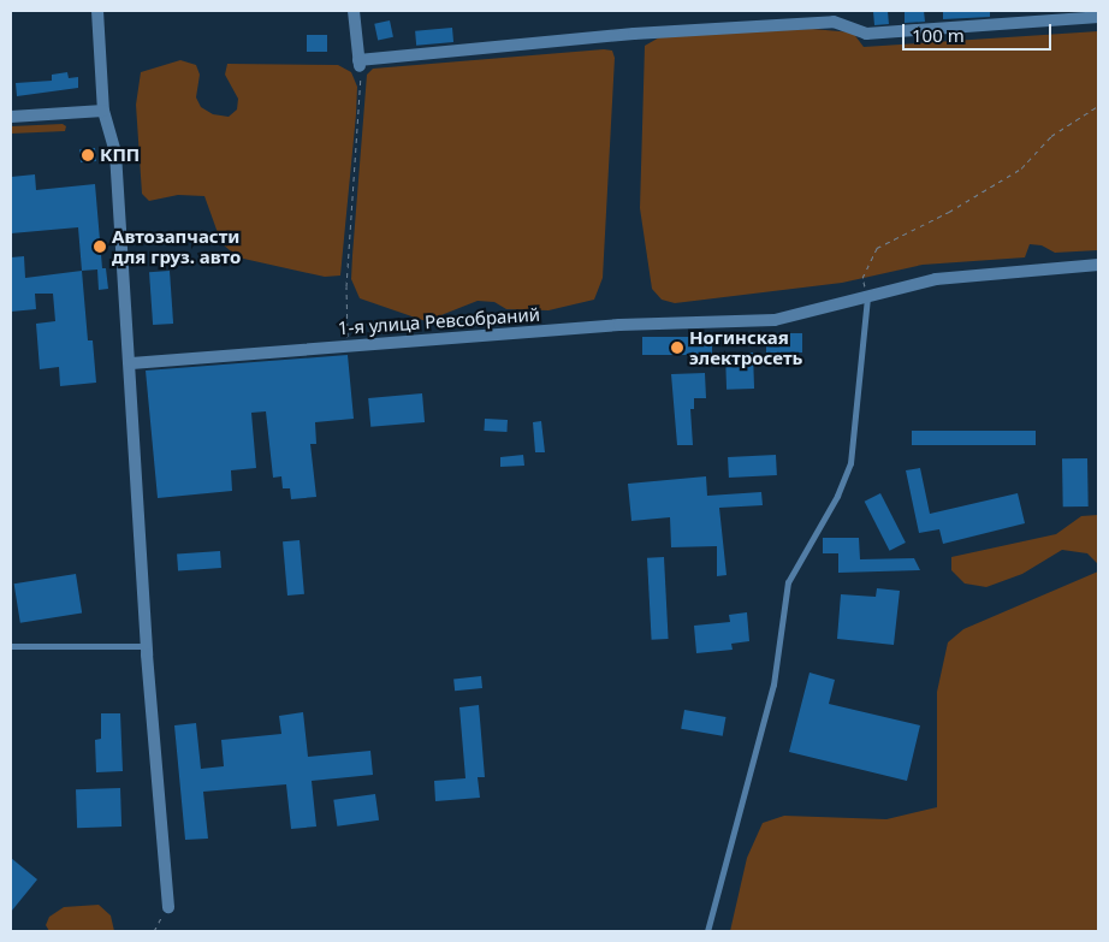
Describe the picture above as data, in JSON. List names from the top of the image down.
{
  "streets": {
    "street": ["1-я улица Ревсобраний"]
  },
  "places": ["КПП", "Автозапчасти для груз. авто", "Ногинская электросеть"],
  "scale_bar": "100 m"
}
